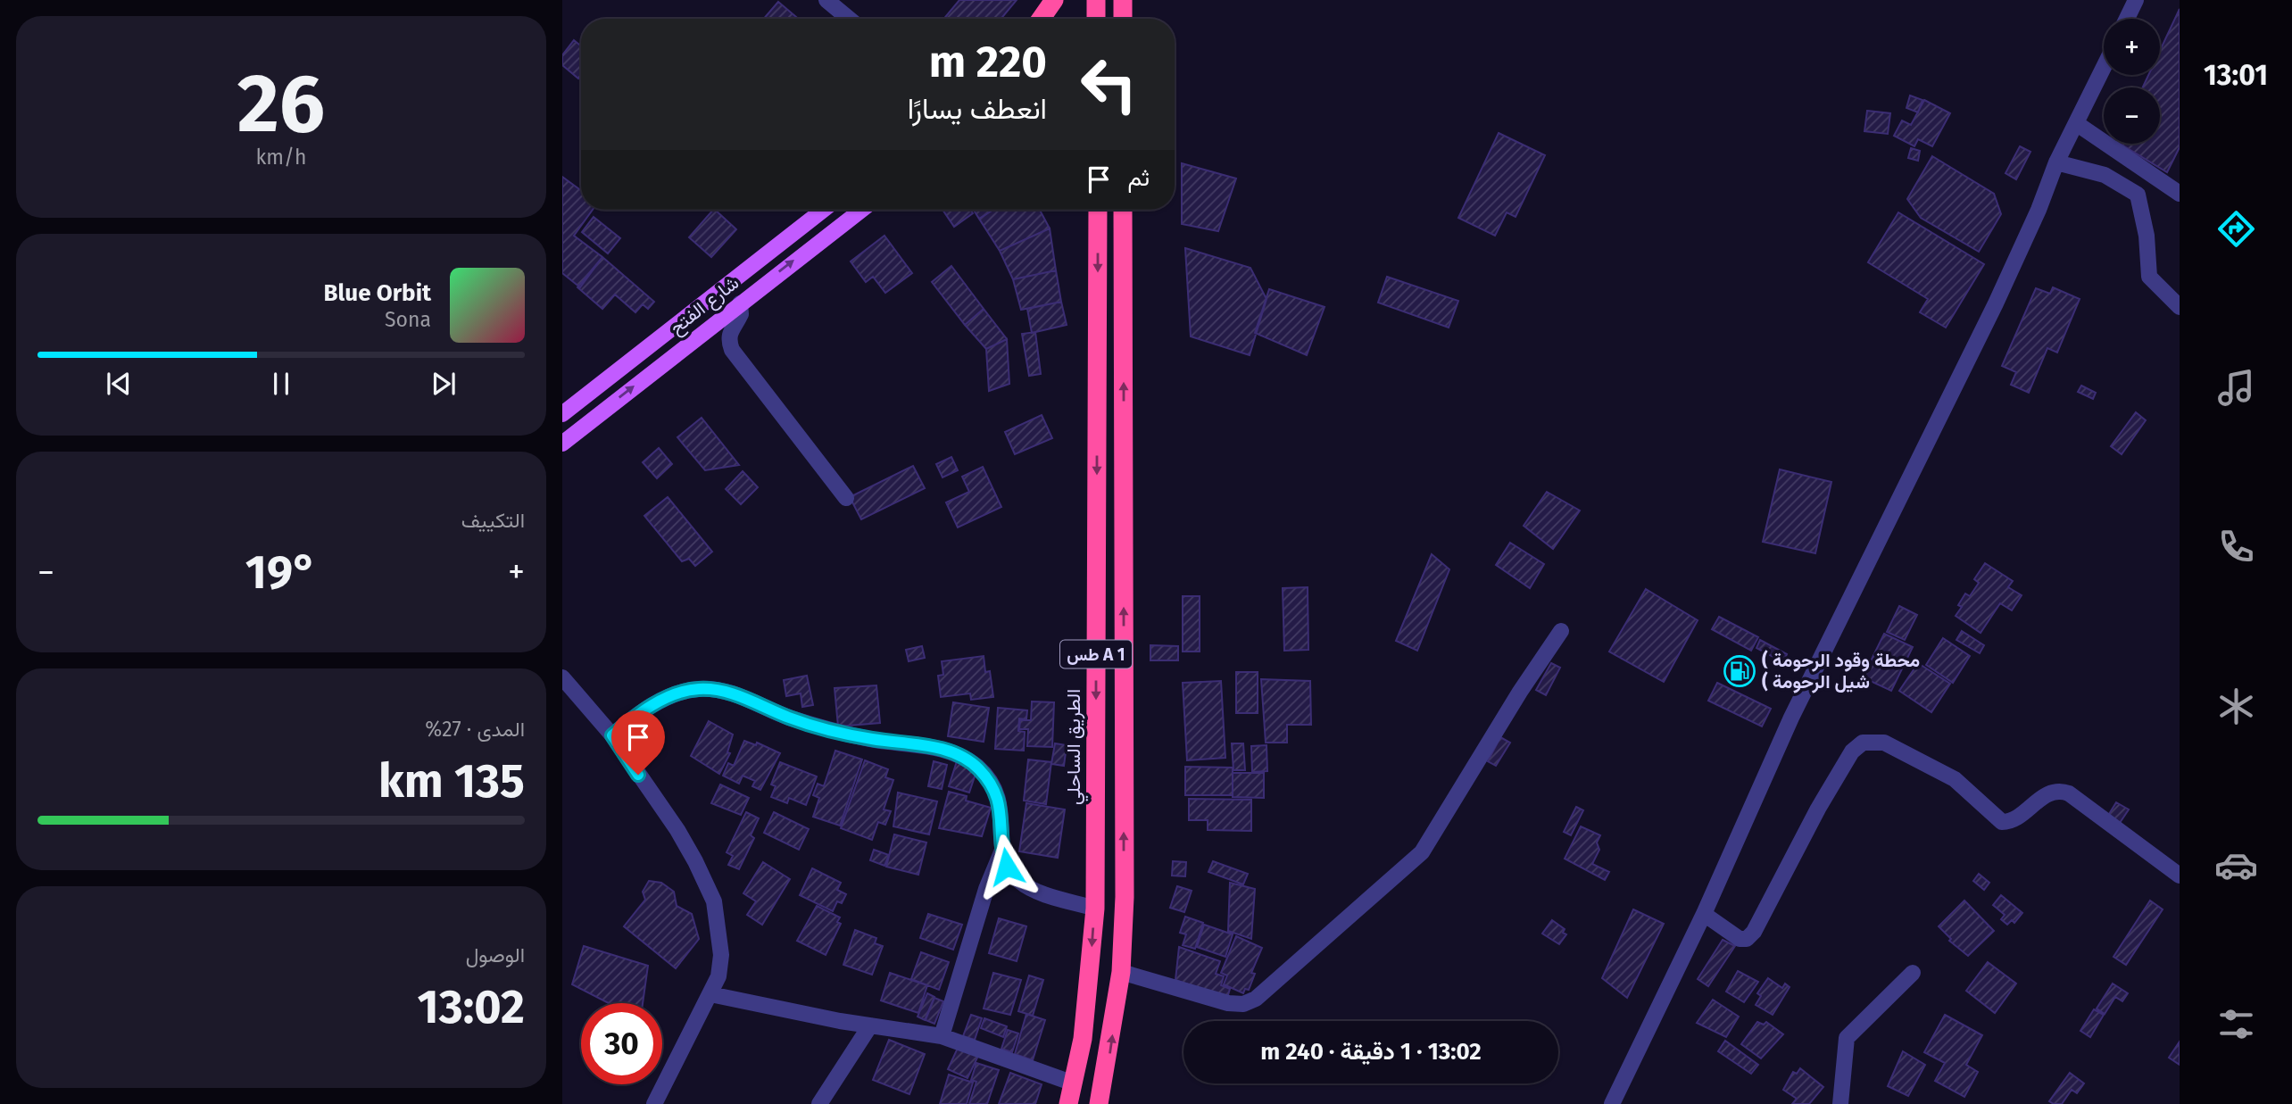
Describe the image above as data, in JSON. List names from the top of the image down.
{
  "streets": {
    "highway": ["طس A 1", "الطريق الساحلي"],
    "main road": ["شارع الفتح"]
  },
  "places": {
    "fuel station": ["( محطة وقود الرحومة ( شيل الرحومة"]
  },
  "page": {
    "tabs": "13:01",
    "tile": [
      ["26", "km/h"],
      "التكييف",
      ["المدى · 27%", "135 km"],
      ["الوصول", "13:02"]
    ],
    "map_buttons": ["+", "−"],
    "turn": ["220 m", "انعطف يسارًا"],
    "then": "ثم",
    "song": ["Blue Orbit", "Sona"],
    "heat": ["−", "19°", "+"],
    "limit": "30",
    "trip": "13:02 · 1 دقيقة · 240 m"
  }
}
